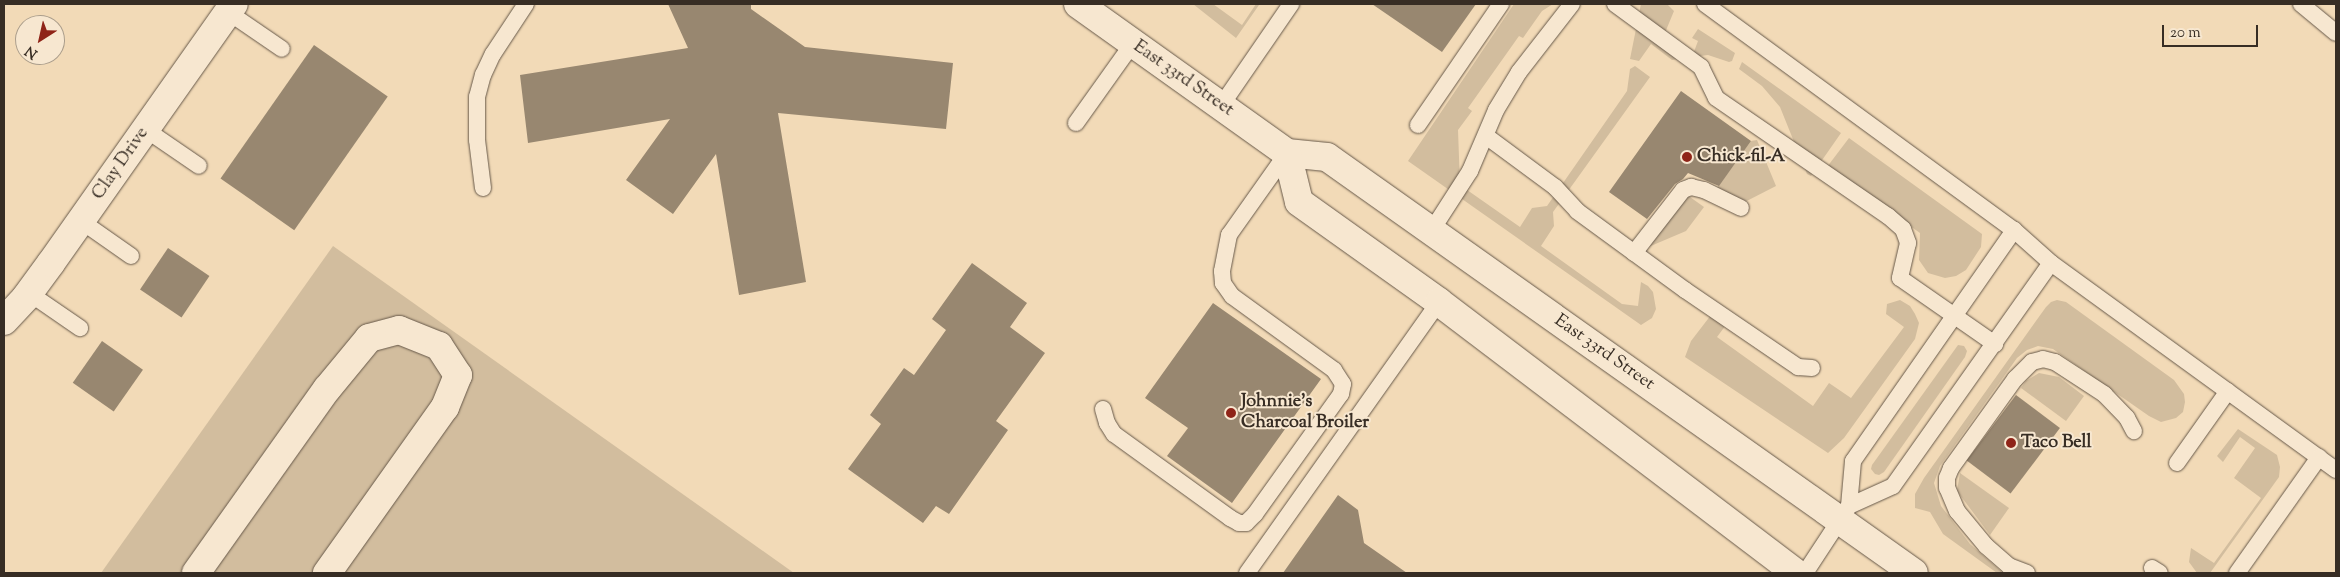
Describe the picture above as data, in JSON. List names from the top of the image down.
{
  "streets": {
    "main road": ["East 33rd Street", "Clay Drive"]
  },
  "places": ["Chick-fil-A", "Johnnie's Charcoal Broiler", "Taco Bell"],
  "scale_bar": "20 m",
  "north": "bottom left"
}
